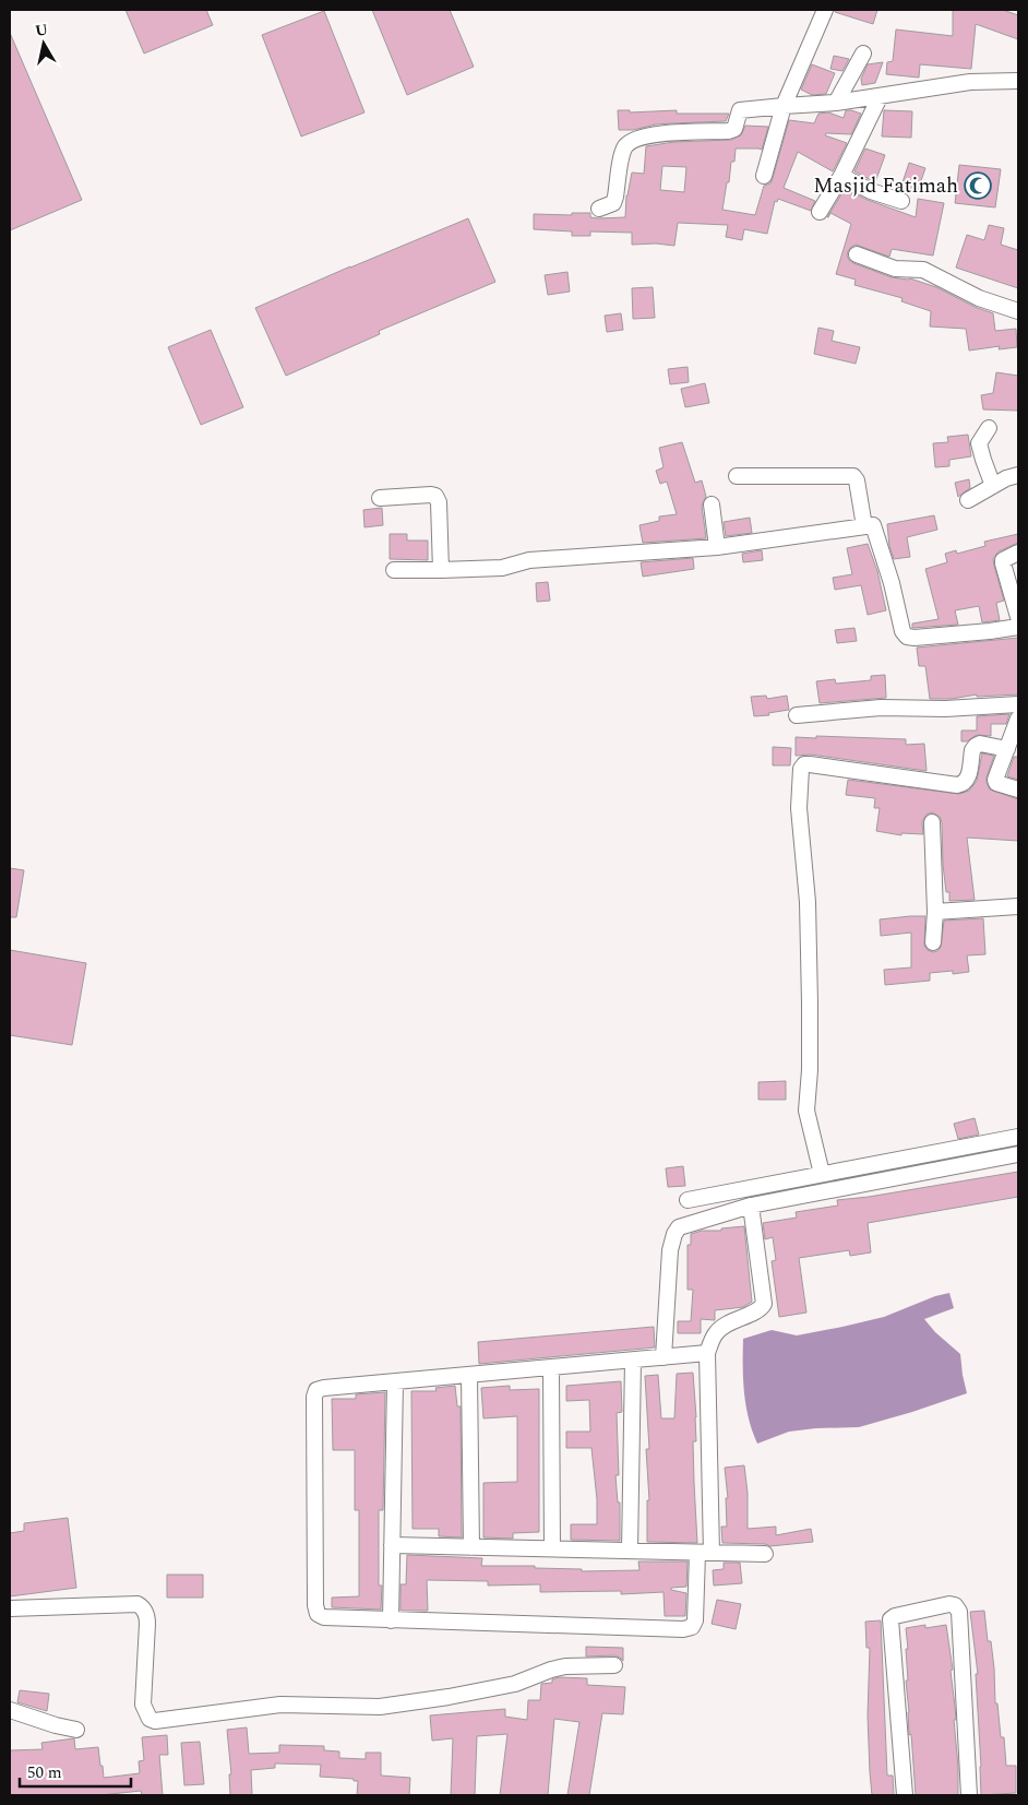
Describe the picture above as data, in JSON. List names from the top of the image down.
{
  "places": {
    "mosque": ["Masjid Fatimah"]
  },
  "scale_bar": "50 m",
  "north": "top"
}
